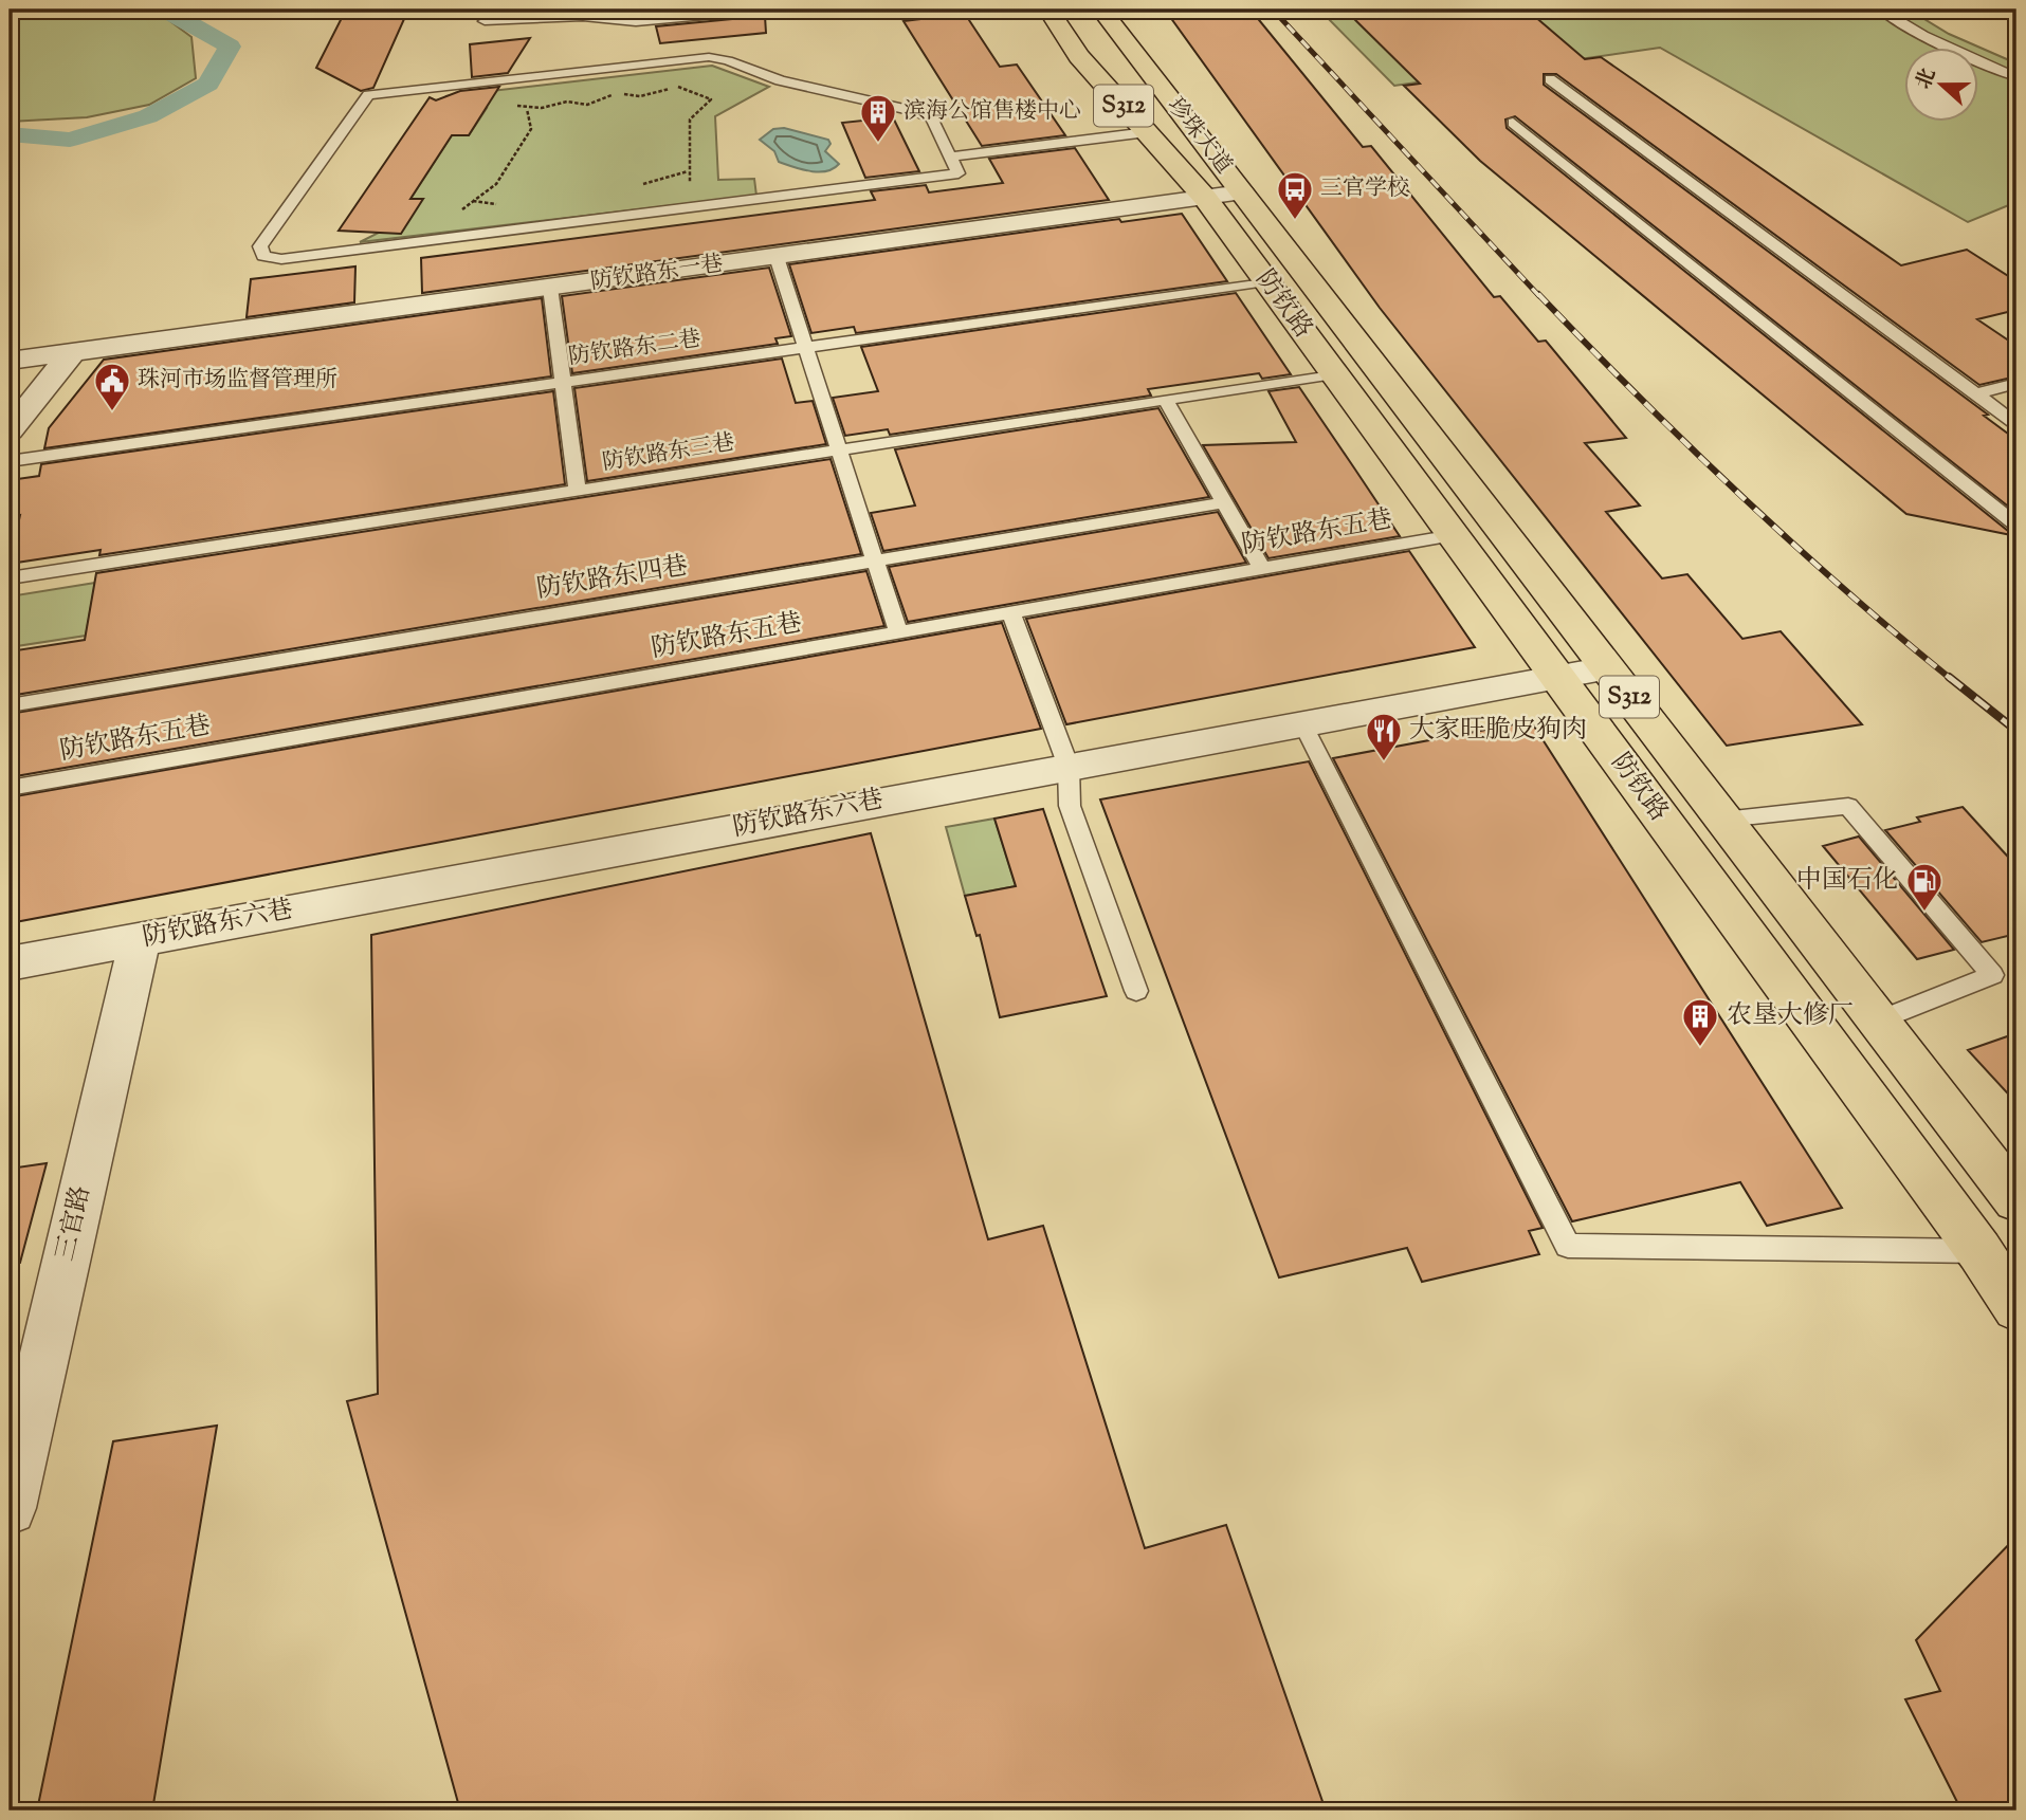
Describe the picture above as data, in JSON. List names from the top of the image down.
{
  "streets": {
    "main road": ["S312", "珍珠大道", "防钦路"],
    "street": ["防钦路东一巷", "防钦路东六巷", "三官路"],
    "lane": [
      "防钦路东二巷",
      "防钦路东三巷",
      "防钦路东五巷",
      "防钦路东四巷"
    ]
  },
  "crossings": [
    ["珍珠大道", "防钦路东一巷"],
    ["珍珠大道", "防钦路"],
    ["防钦路东一巷", "防钦路"],
    ["防钦路", "防钦路东二巷"],
    ["防钦路", "防钦路东三巷"],
    ["防钦路", "防钦路东五巷"],
    ["防钦路", "防钦路东六巷"],
    ["防钦路东六巷", "三官路"]
  ],
  "places": {
    "building": ["滨海公馆售楼中心", "农垦大修厂"],
    "bus stop": ["三官学校"],
    "public building": ["珠河市场监督管理所"],
    "restaurant": ["大家旺脆皮狗肉"],
    "fuel station": ["中国石化"]
  },
  "north": "left"
}
